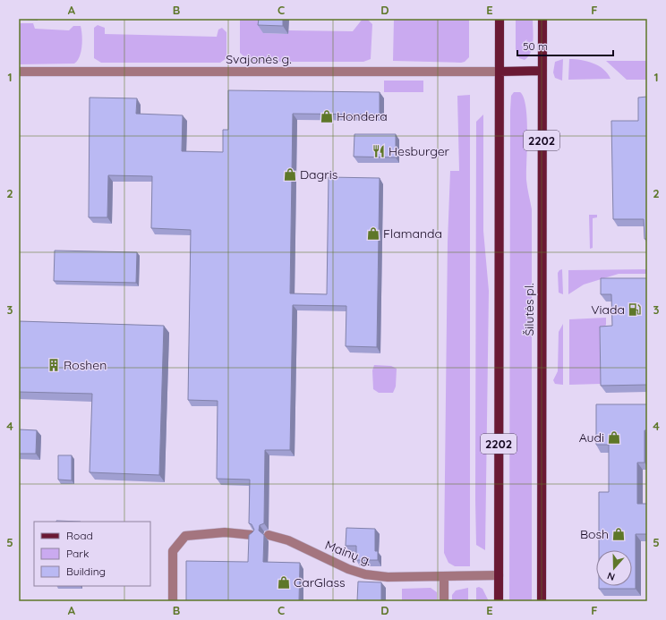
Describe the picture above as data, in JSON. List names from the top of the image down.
{
  "streets": {
    "main road": ["2202", "Šilutės pl."],
    "street": ["Svajonės g.", "Mainų g."]
  },
  "crossings": [
    ["Svajonės g.", "2202"],
    ["2202", "Mainų g."]
  ],
  "places": {
    "shop": [
      "Hondera",
      "Dagris",
      "Flamanda",
      "Audi",
      "Bosh",
      "CarGlass"
    ],
    "restaurant": ["Hesburger"],
    "fuel station": ["Viada"],
    "building": ["Roshen"]
  },
  "legend": ["Road", "Park", "Building"],
  "scale_bar": "50 m",
  "north": "bottom",
  "grid": {
    "columns": [
      "A",
      "B",
      "C",
      "D",
      "E",
      "F"
    ],
    "rows": [
      "1",
      "2",
      "3",
      "4",
      "5"
    ]
  }
}
